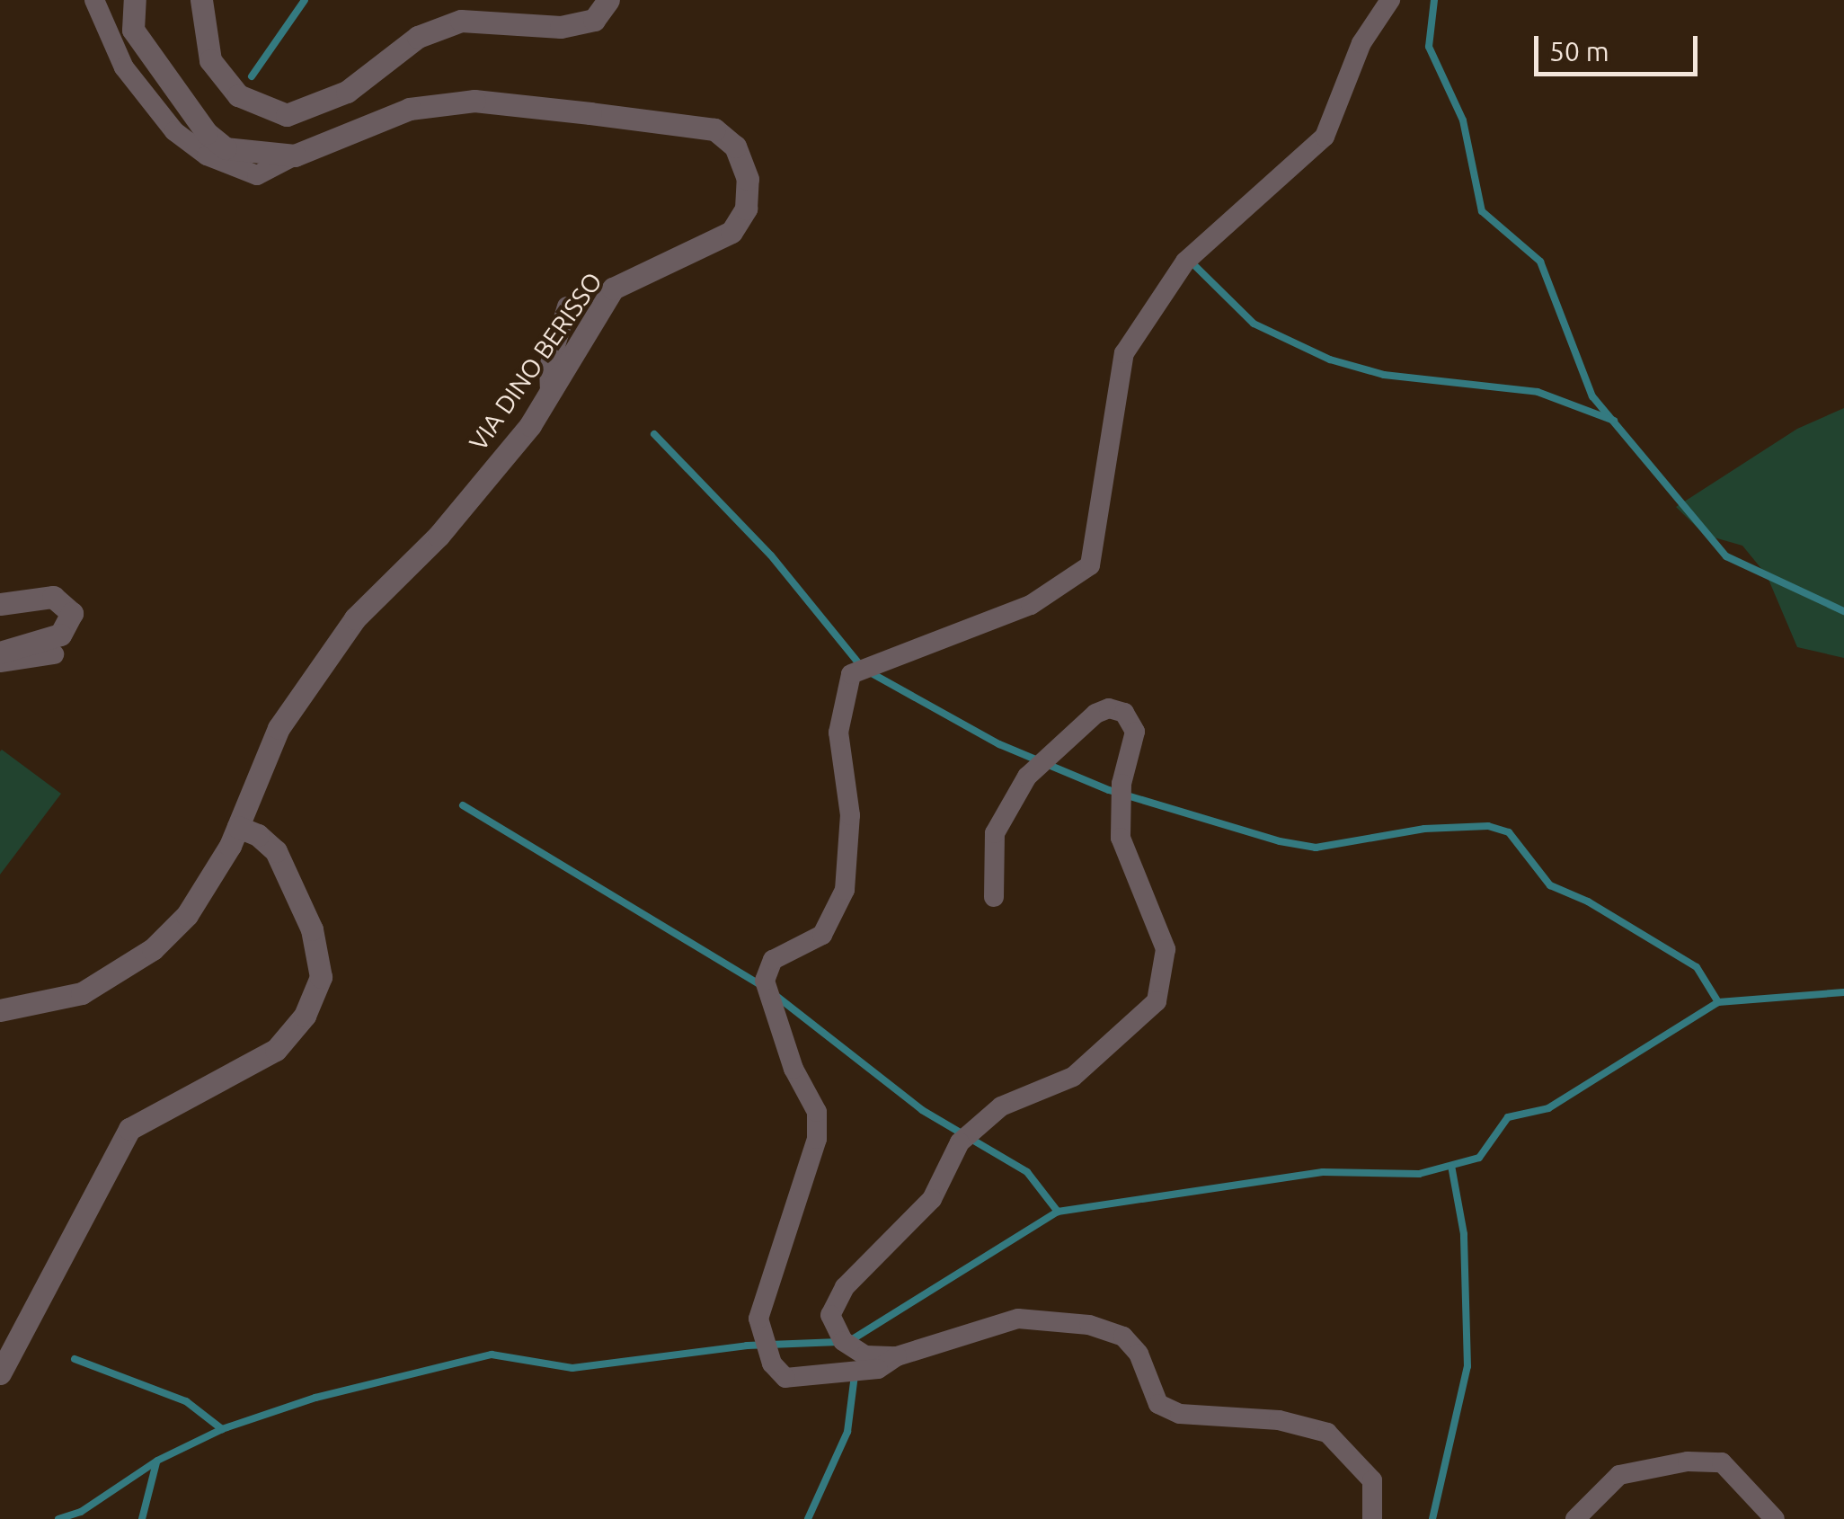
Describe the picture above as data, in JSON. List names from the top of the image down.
{
  "streets": {
    "street": ["VIA DINO BERISSO"]
  },
  "scale_bar": "50 m"
}
